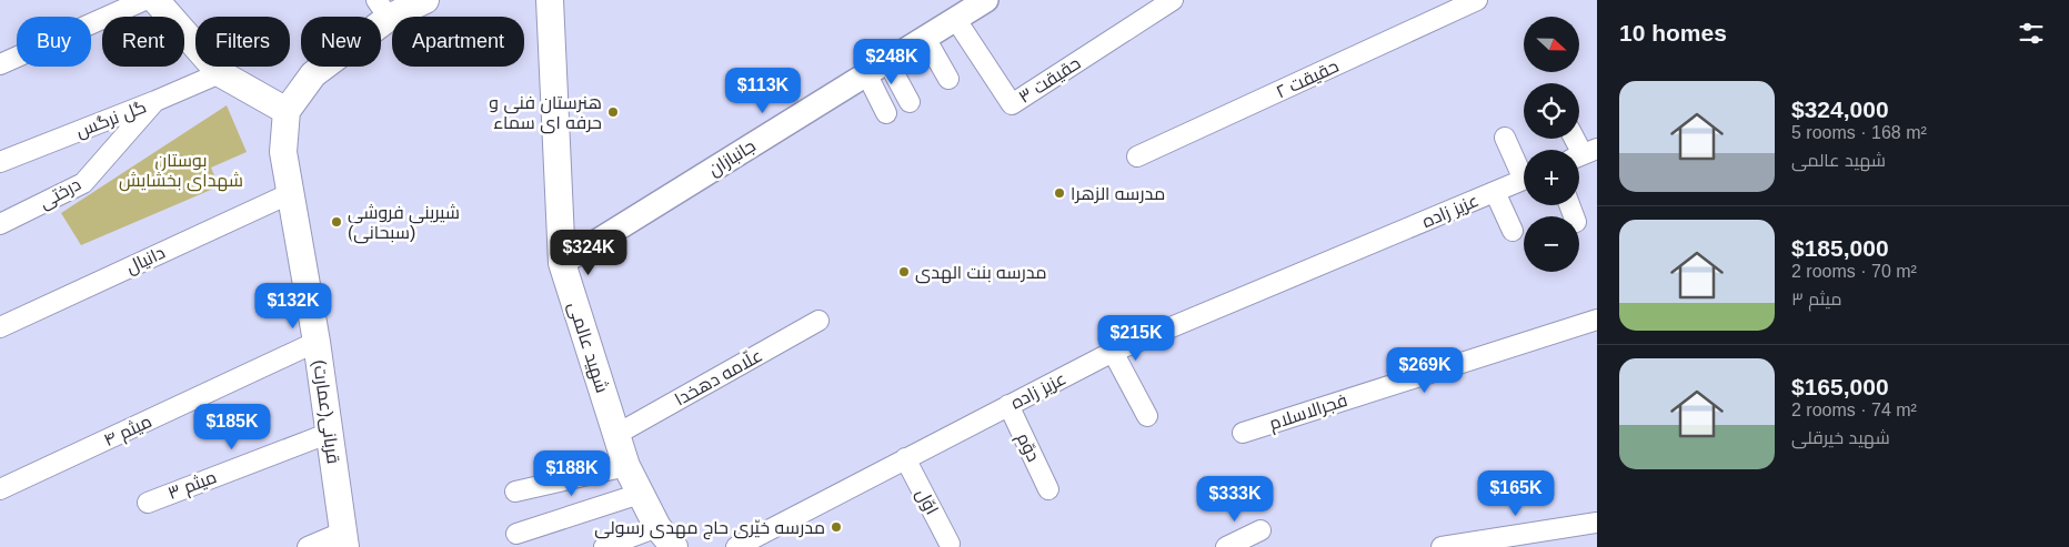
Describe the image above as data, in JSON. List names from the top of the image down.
{
  "streets": {
    "main road": ["شهید عالمی", "(عمارت)قربانی"],
    "street": [
      "حقیقت ۲",
      "حقیقت ۳",
      "گل نرگس",
      "جانبازان",
      "درختی",
      "عزیز زاده",
      "دانیال",
      "علّامه دهخدا",
      "فجرالاسلام",
      "میثم ۴",
      "دوّم",
      "میثم ۳",
      "اوّل"
    ]
  },
  "crossings": [
    ["حقیقت ۳", "جانبازان"],
    ["گل نرگس", "درختی"],
    ["جانبازان", "شهید عالمی"],
    ["عزیز زاده", "دوّم"],
    ["عزیز زاده", "اوّل"],
    ["دانیال", "(عمارت)قربانی"],
    ["شهید عالمی", "علّامه دهخدا"],
    ["(عمارت)قربانی", "میثم ۴"],
    ["(عمارت)قربانی", "میثم ۳"]
  ],
  "parks": ["بوستان شهدای بخشایش"],
  "places": [
    "هنرستان فنی و حرفه ای سماء",
    "مدرسه الزهرا",
    "شیرینی فروشی (سبحانی)",
    "مدرسه بنت الهدی",
    "مدرسه خیّری حاج مهدی رسولی"
  ],
  "north": "right",
  "page": {
    "heading": "10 homes",
    "map_buttons": ["+", "−"],
    "chip": [
      "Buy",
      "Rent",
      "Filters",
      "New",
      "Apartment"
    ],
    "price": [
      "$248K",
      "$113K",
      "$324K",
      "$132K",
      "$215K",
      "$269K",
      "$185K",
      "$188K",
      "$165K",
      "$333K"
    ],
    "list": [
      {
        "name": "$324,000",
        "note": "5 rooms · 168 m² · شهید عالمی"
      },
      {
        "name": "$185,000",
        "note": "2 rooms · 70 m² · میثم ۳"
      },
      {
        "name": "$165,000",
        "note": "2 rooms · 74 m² · شهید خیرقلی"
      }
    ]
  }
}
